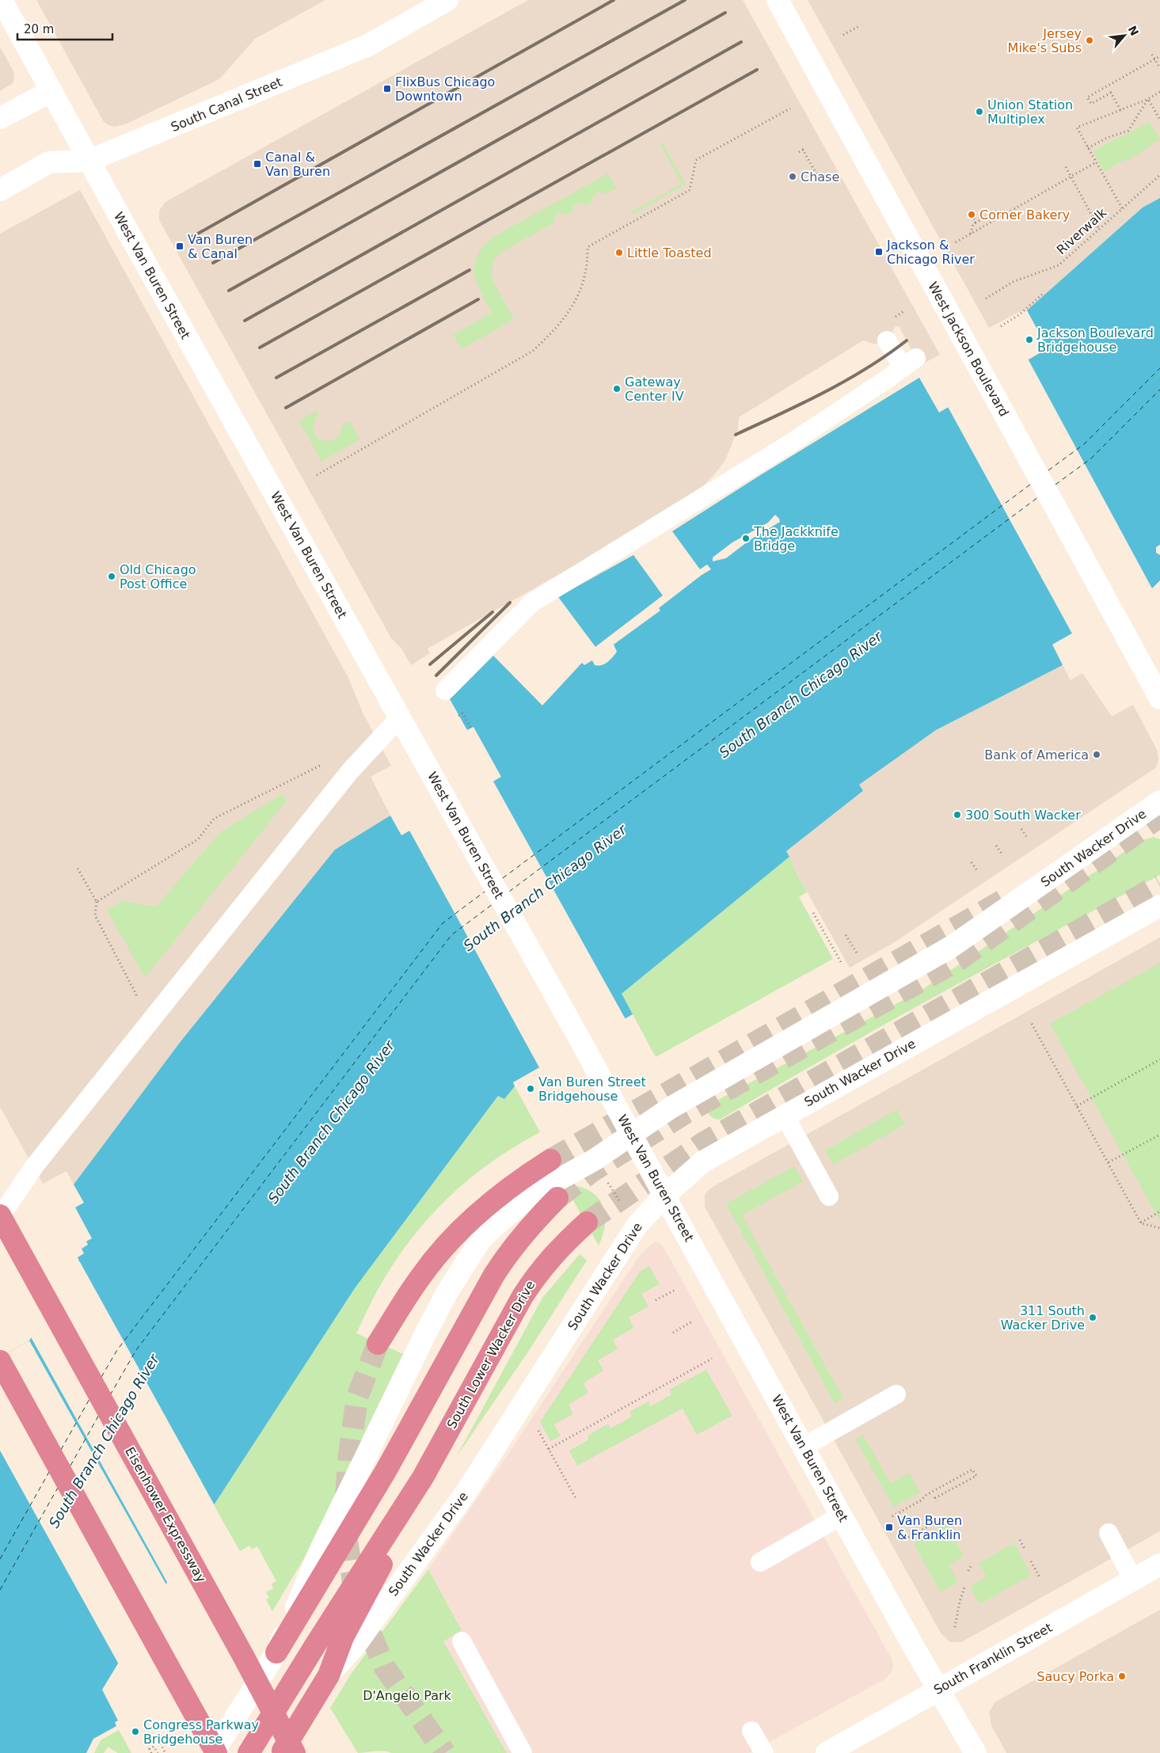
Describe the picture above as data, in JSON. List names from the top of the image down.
{
  "streets": {
    "highway": ["South Lower Wacker Drive", "Eisenhower Expressway"],
    "main road": [
      "South Canal Street",
      "West Van Buren Street",
      "West Jackson Boulevard",
      "South Wacker Drive",
      "South Franklin Street"
    ],
    "path": ["Riverwalk"]
  },
  "crossings": [
    ["South Canal Street", "West Van Buren Street"],
    ["West Van Buren Street", "South Wacker Drive"],
    ["West Van Buren Street", "South Franklin Street"]
  ],
  "water": ["South Branch Chicago River"],
  "parks": ["D'Angelo Park"],
  "places": {
    "other": [
      "Jersey Mike's Subs",
      "Union Station Multiplex",
      "Chase",
      "Corner Bakery",
      "Little Toasted",
      "Jackson Boulevard Bridgehouse",
      "Gateway Center IV",
      "The Jackknife Bridge",
      "Old Chicago Post Office",
      "Bank of America",
      "300 South Wacker",
      "Van Buren Street Bridgehouse",
      "311 South Wacker Drive",
      "Saucy Porka",
      "Congress Parkway Bridgehouse"
    ],
    "transit": [
      "FlixBus Chicago Downtown",
      "Canal & Van Buren",
      "Van Buren & Canal",
      "Jackson & Chicago River",
      "Van Buren & Franklin"
    ]
  },
  "scale_bar": "20 m",
  "north": "top right"
}
